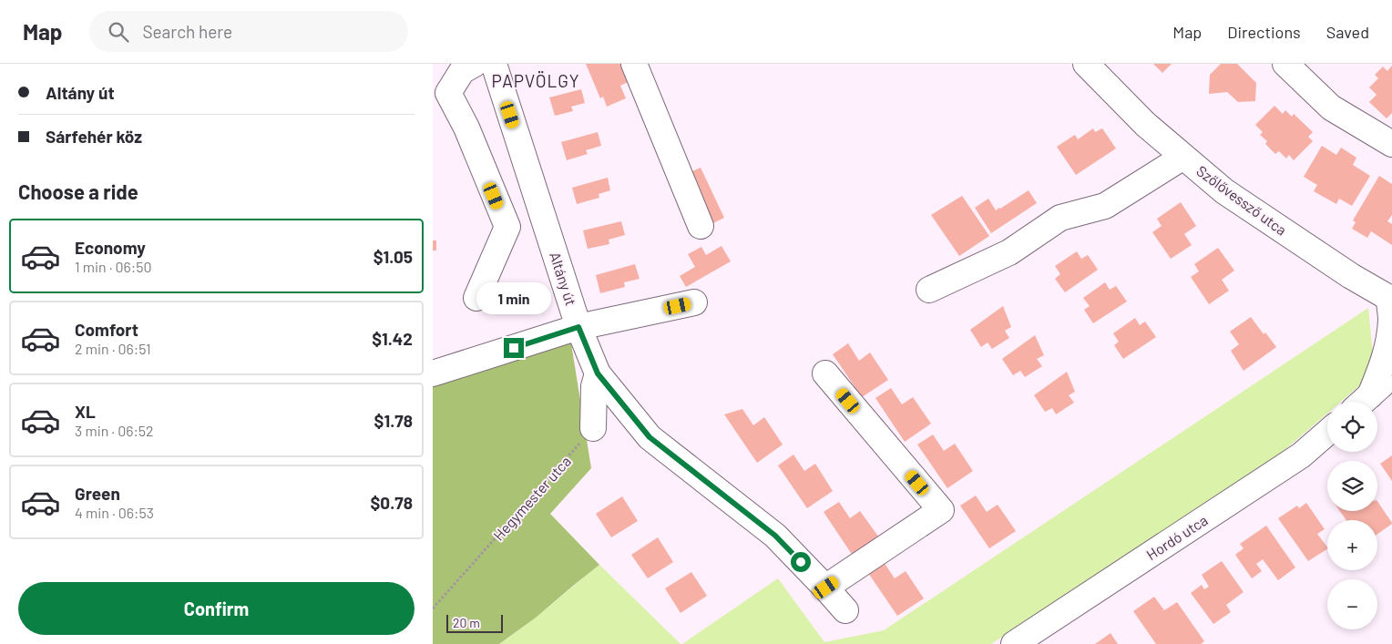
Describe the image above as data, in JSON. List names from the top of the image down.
{
  "streets": {
    "street": ["Szőlővessző utca", "Altány út", "Hordó utca"],
    "path": ["Hegymester utca"]
  },
  "districts": ["PAPVÖLGY"],
  "scale_bar": "20 m",
  "page": {
    "header": "Map",
    "search": "Search here",
    "nav": ["Map", "Directions", "Saved"],
    "banner": ["Altány út", "Sárfehér köz"],
    "heading": "Choose a ride",
    "list": [
      {
        "name": "Economy",
        "note": "1 min · 06:50",
        "value": "$1.05"
      },
      {
        "name": "Comfort",
        "note": "2 min · 06:51",
        "value": "$1.42"
      },
      {
        "name": "XL",
        "note": "3 min · 06:52",
        "value": "$1.78"
      },
      {
        "name": "Green",
        "note": "4 min · 06:53",
        "value": "$0.78"
      }
    ],
    "bubble": "1 min",
    "map_buttons": ["+", "−"],
    "buttons": "Confirm",
    "scale": "20 m"
  }
}
